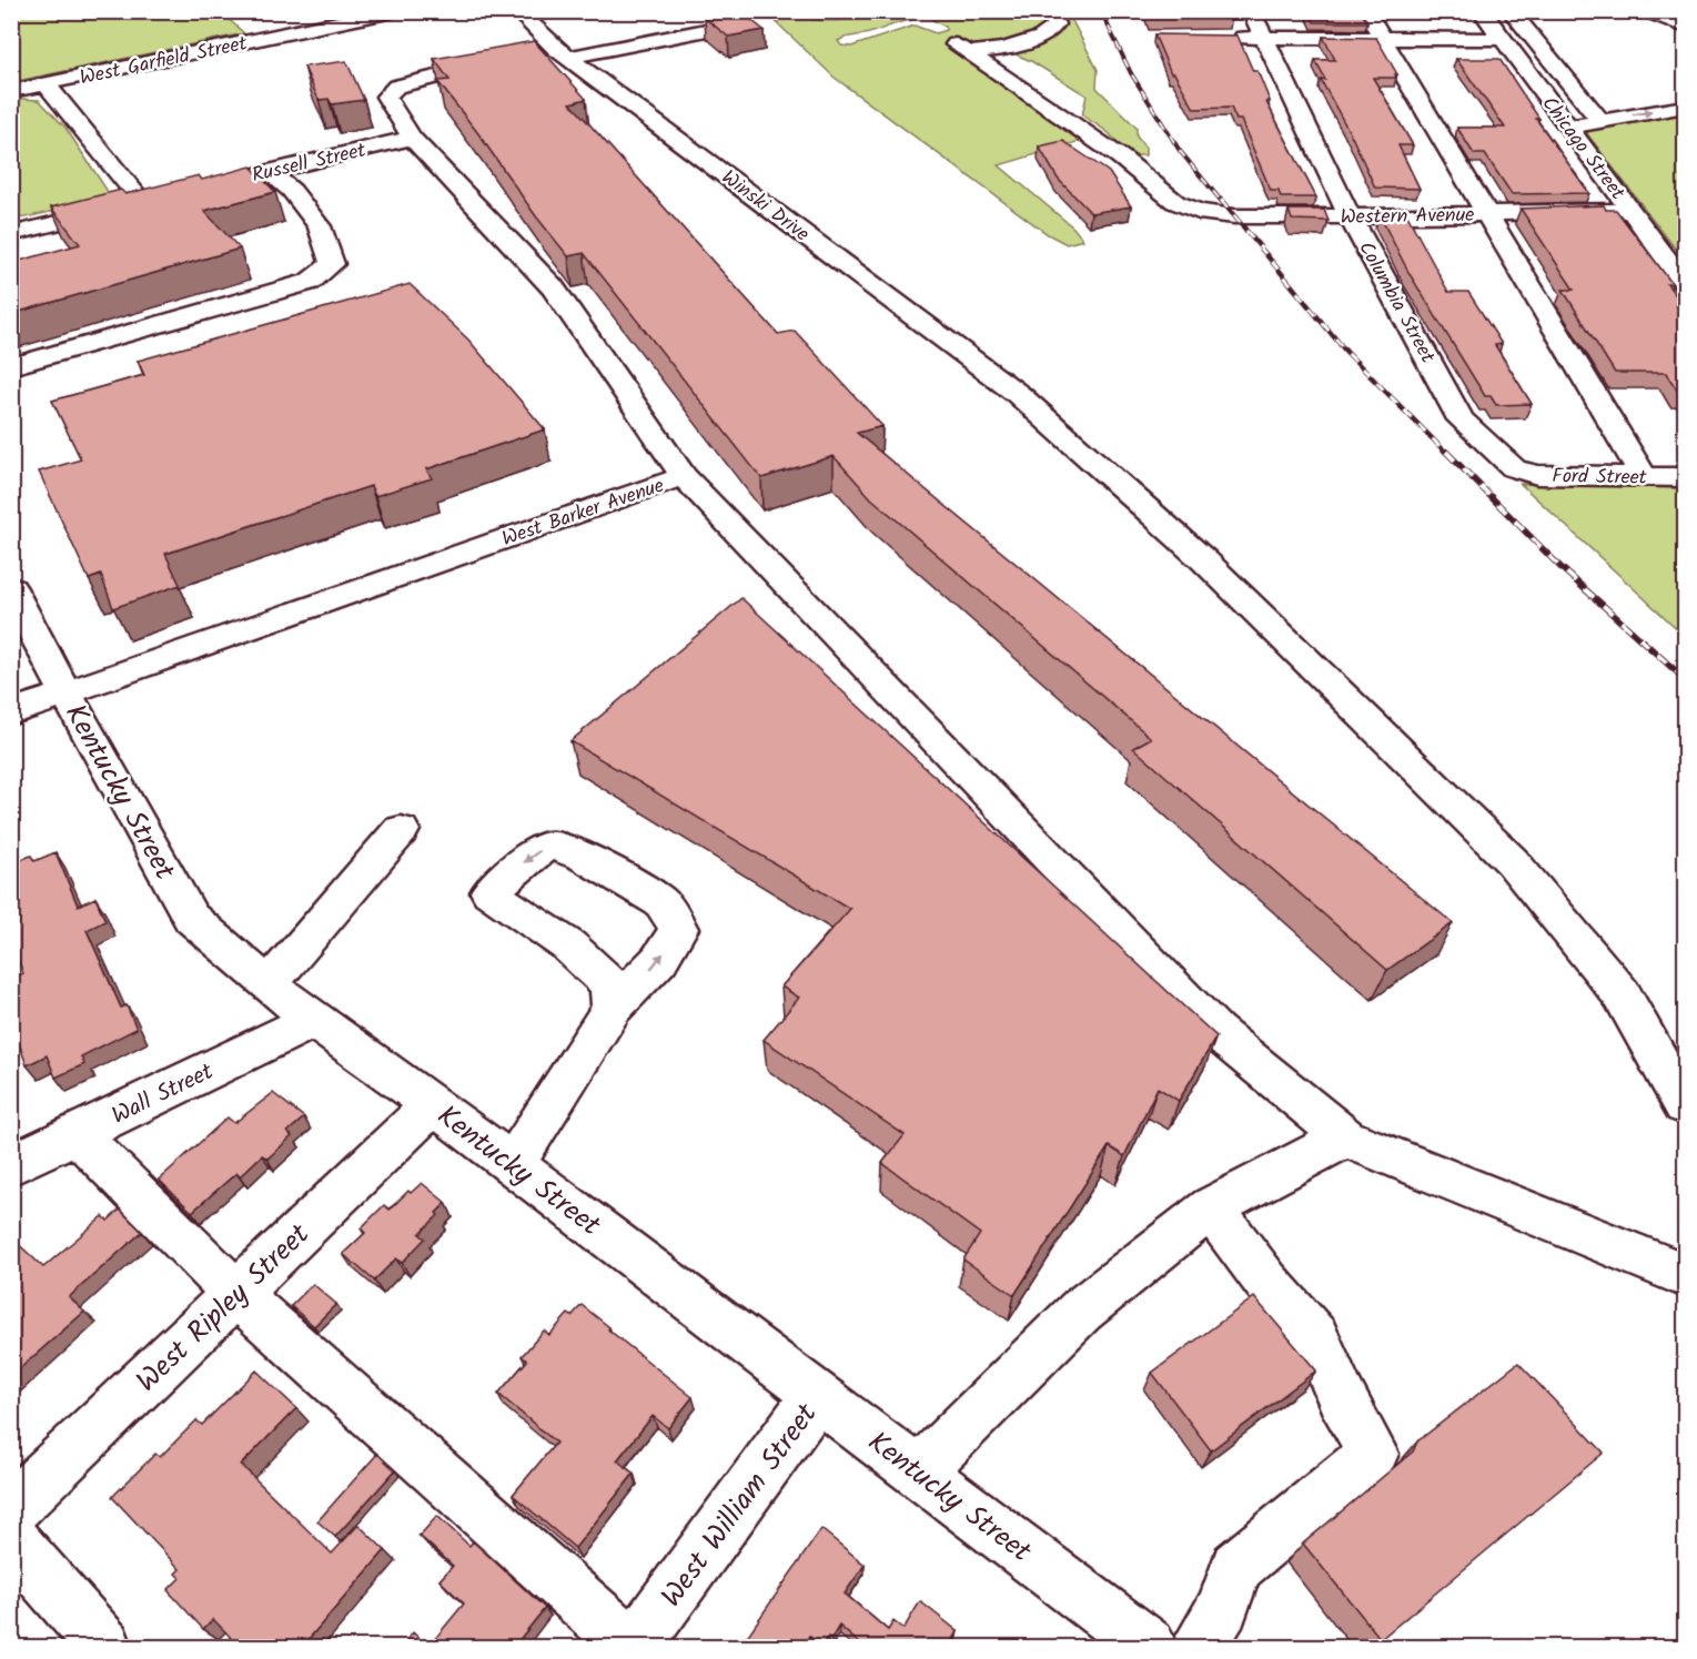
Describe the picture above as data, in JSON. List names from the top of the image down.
{
  "streets": {
    "street": [
      "West Garfield Street",
      "Chicago Street",
      "Russell Street",
      "Winski Drive",
      "Western Avenue",
      "Columbia Street",
      "Ford Street",
      "West Barker Avenue",
      "Kentucky Street",
      "Wall Street",
      "West Ripley Street",
      "West William Street"
    ]
  },
  "crossings": [
    ["Chicago Street", "Western Avenue"],
    ["Russell Street", "West Barker Avenue"],
    ["Western Avenue", "Columbia Street"],
    ["Columbia Street", "Ford Street"],
    ["West Barker Avenue", "Kentucky Street"],
    ["Kentucky Street", "Wall Street"],
    ["Kentucky Street", "West Ripley Street"],
    ["Kentucky Street", "West William Street"]
  ]
}
